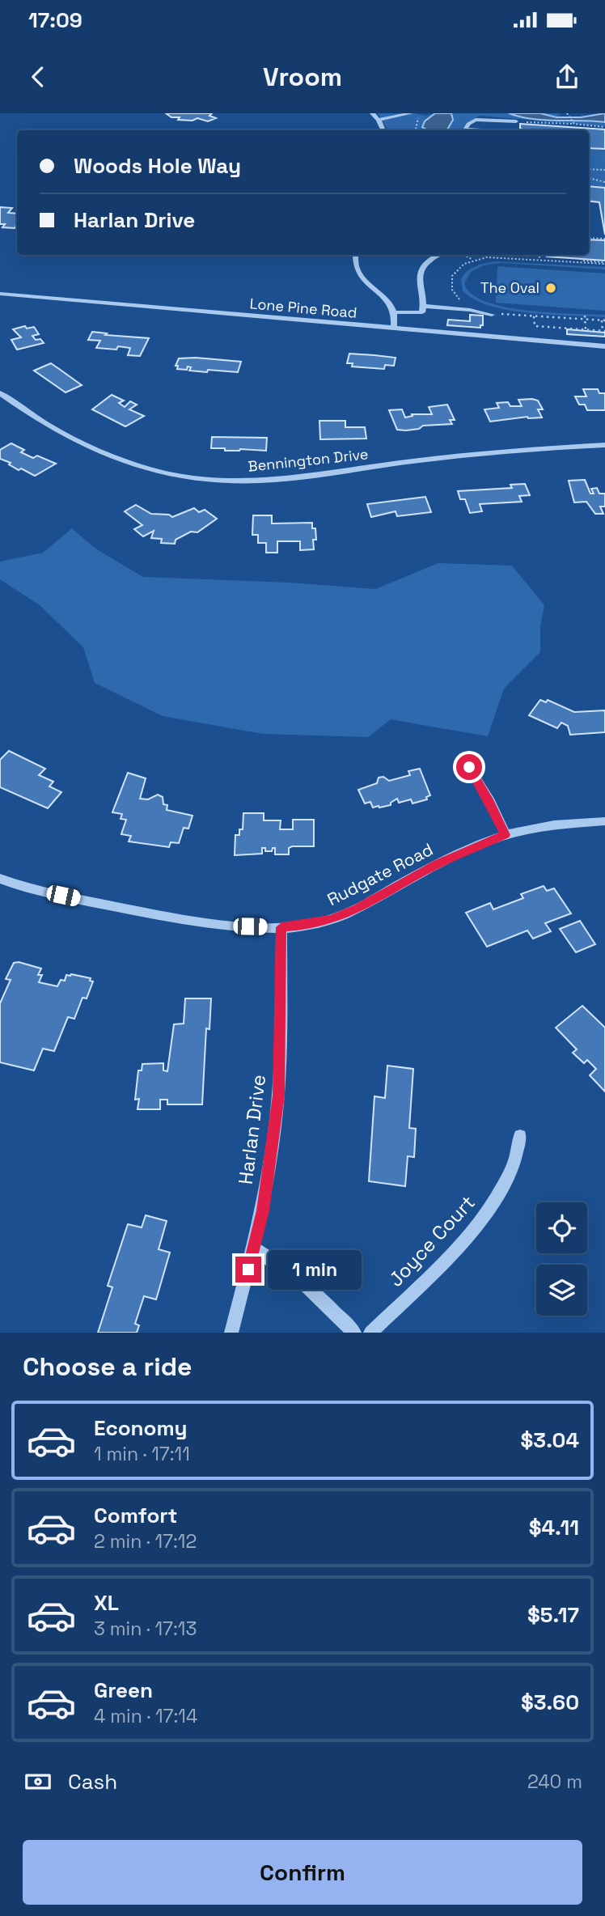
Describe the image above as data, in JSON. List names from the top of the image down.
{
  "streets": {
    "street": [
      "Lone Pine Road",
      "Bennington Drive",
      "Rudgate Road",
      "Harlan Drive",
      "Joyce Court"
    ]
  },
  "crossings": [
    ["Rudgate Road", "Harlan Drive"]
  ],
  "places": ["The Oval"],
  "page": {
    "status": "17:09",
    "header": "Vroom",
    "banner": ["Woods Hole Way", "Harlan Drive"],
    "bubble": "1 min",
    "heading": "Choose a ride",
    "list": [
      {
        "name": "Economy",
        "note": "1 min · 17:11",
        "value": "$3.04"
      },
      {
        "name": "Comfort",
        "note": "2 min · 17:12",
        "value": "$4.11"
      },
      {
        "name": "XL",
        "note": "3 min · 17:13",
        "value": "$5.17"
      },
      {
        "name": "Green",
        "note": "4 min · 17:14",
        "value": "$3.60"
      }
    ],
    "pay": ["Cash", "240 m"],
    "buttons": "Confirm"
  }
}
